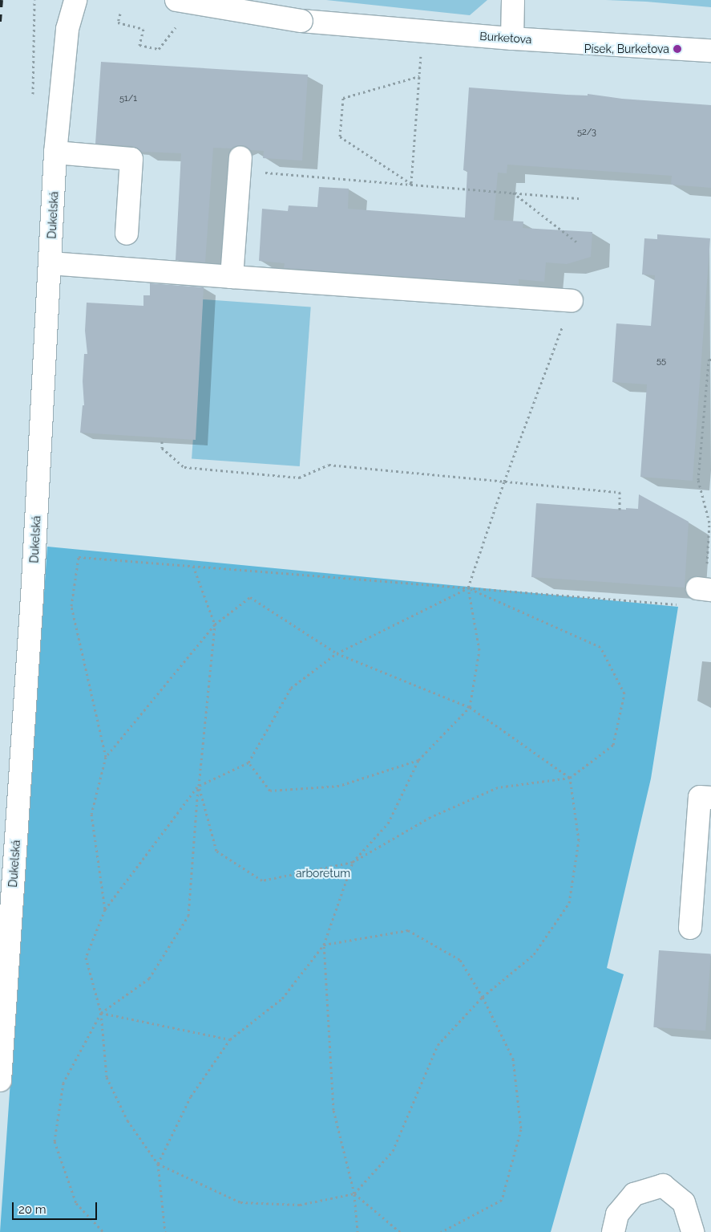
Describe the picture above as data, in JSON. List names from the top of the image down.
{
  "streets": {
    "street": ["Burketova", "Dukelská"]
  },
  "parks": ["arboretum"],
  "places": ["Písek, Burketova"],
  "house_numbers": ["51/1", "52/3", "55"],
  "scale_bar": "20 m"
}
